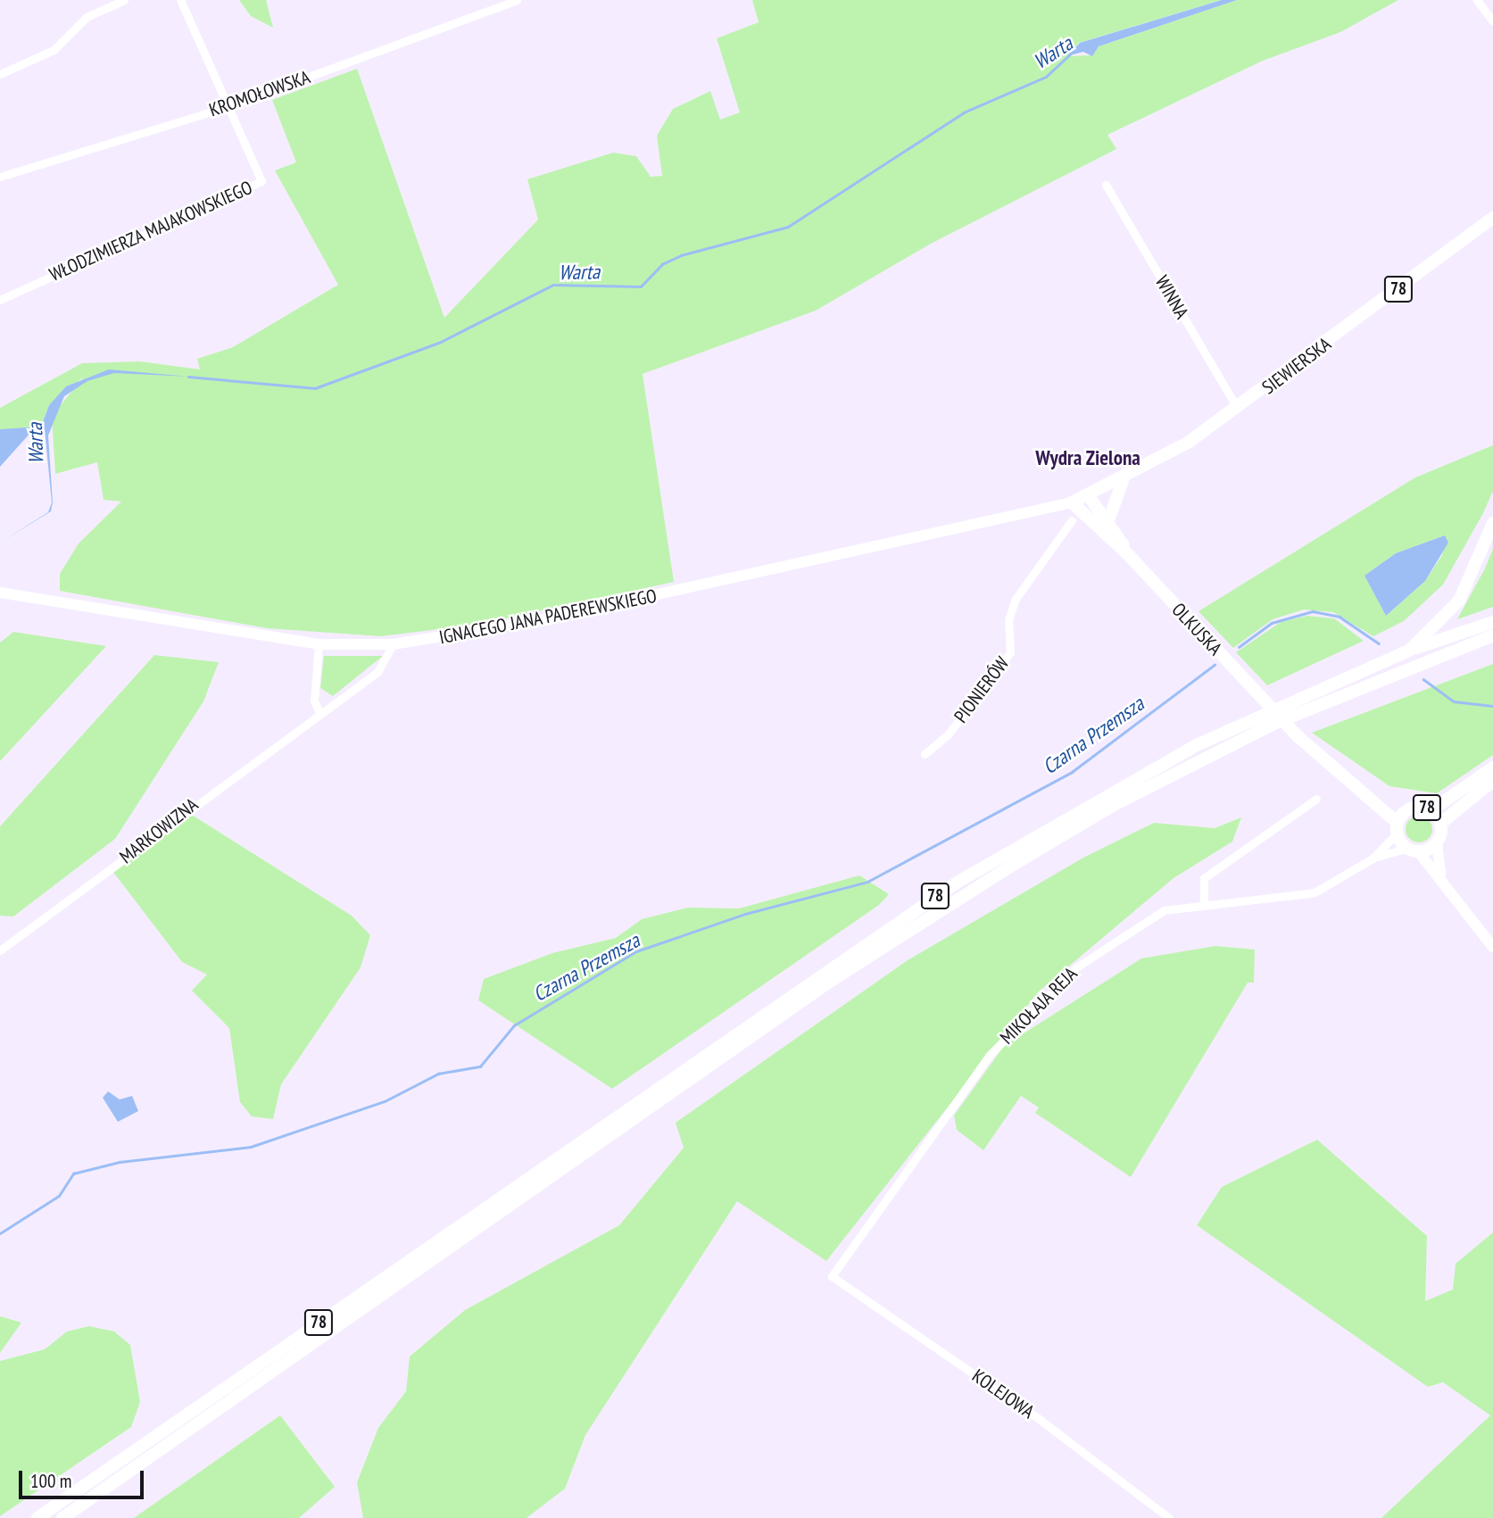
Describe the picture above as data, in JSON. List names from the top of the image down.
{
  "streets": {
    "main road": [
      "78",
      "SIEWIERSKA",
      "IGNACEGO JANA PADEREWSKIEGO",
      "OLKUSKA"
    ],
    "street": [
      "KROMOŁOWSKA",
      "WŁODZIMIERZA MAJAKOWSKIEGO",
      "WINNA",
      "PIONIERÓW",
      "MARKOWIZNA",
      "MIKOŁAJA REJA",
      "KOLEJOWA"
    ]
  },
  "crossings": [
    ["KROMOŁOWSKA", "WŁODZIMIERZA MAJAKOWSKIEGO"],
    ["78", "OLKUSKA"],
    ["78", "MIKOŁAJA REJA"],
    ["WINNA", "SIEWIERSKA"],
    ["SIEWIERSKA", "IGNACEGO JANA PADEREWSKIEGO"],
    ["SIEWIERSKA", "OLKUSKA"],
    ["IGNACEGO JANA PADEREWSKIEGO", "OLKUSKA"],
    ["IGNACEGO JANA PADEREWSKIEGO", "MARKOWIZNA"],
    ["MIKOŁAJA REJA", "KOLEJOWA"]
  ],
  "districts": ["Wydra Zielona"],
  "water": ["Warta", "Czarna Przemsza"],
  "scale_bar": "100 m"
}
